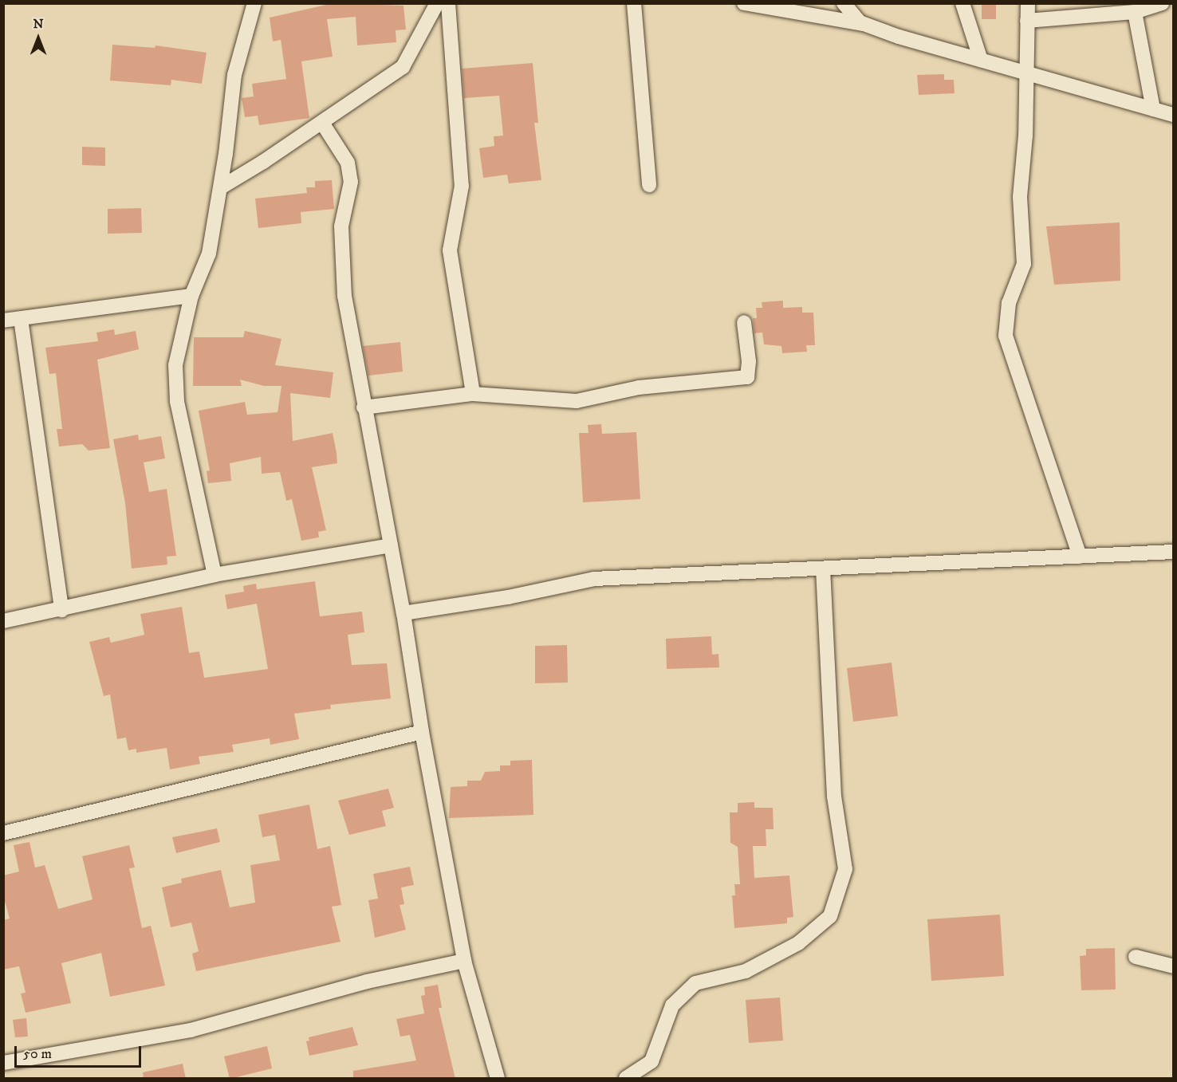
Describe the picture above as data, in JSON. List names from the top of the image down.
{
  "scale_bar": "50 m",
  "north": "top"
}
